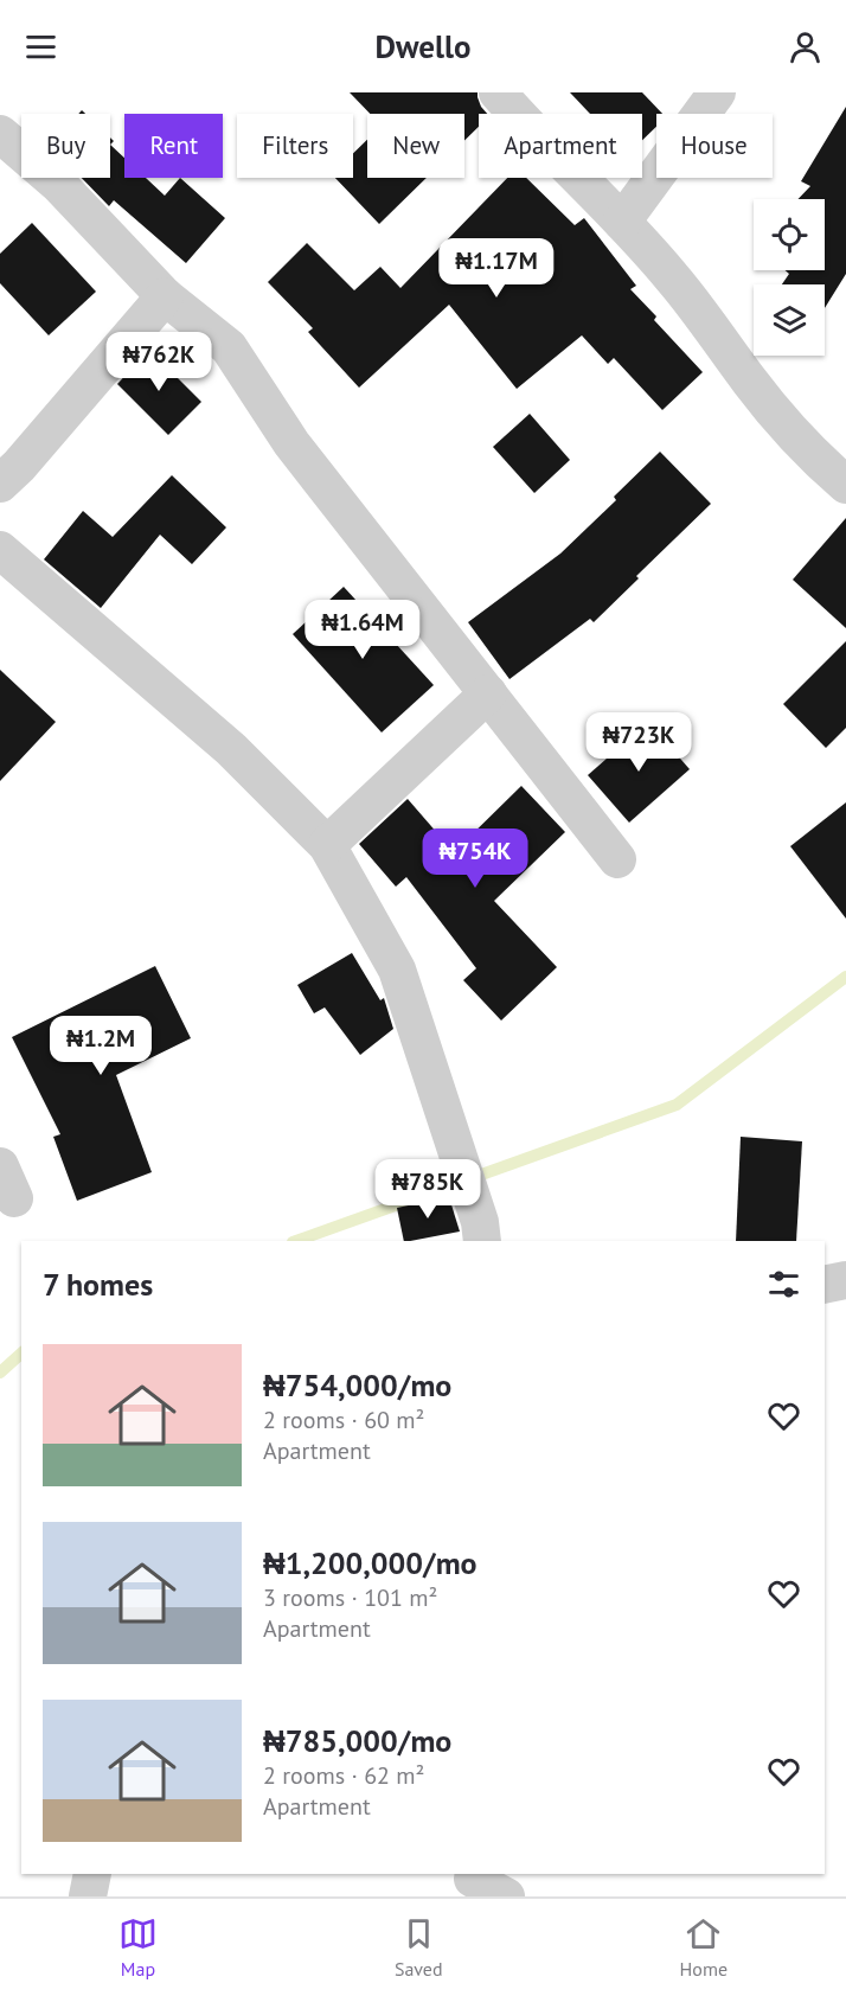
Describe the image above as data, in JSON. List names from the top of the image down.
{
  "page": {
    "header": "Dwello",
    "chip": [
      "Buy",
      "Rent",
      "Filters",
      "New",
      "Apartment",
      "House"
    ],
    "price": [
      "₦1.17M",
      "₦762K",
      "₦1.64M",
      "₦723K",
      "₦754K",
      "₦1.2M",
      "₦785K"
    ],
    "heading": "7 homes",
    "list": [
      {
        "name": "₦754,000/mo",
        "note": "2 rooms · 60 m² · Apartment"
      },
      {
        "name": "₦1,200,000/mo",
        "note": "3 rooms · 101 m² · Apartment"
      },
      {
        "name": "₦785,000/mo",
        "note": "2 rooms · 62 m² · Apartment"
      }
    ],
    "tabs": ["Map", "Saved", "Home"]
  }
}
